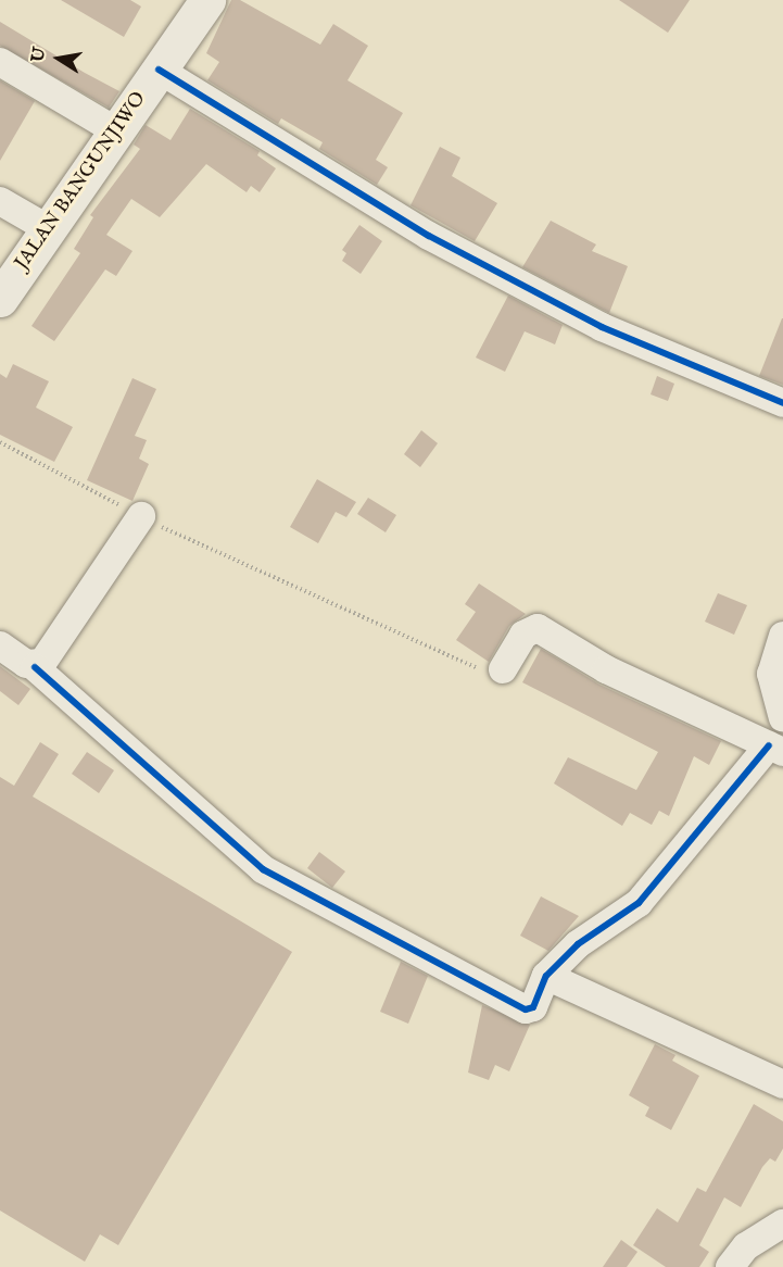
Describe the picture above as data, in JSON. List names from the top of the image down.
{
  "streets": {
    "main road": ["JALAN BANGUNJIWO"]
  },
  "north": "left"
}
